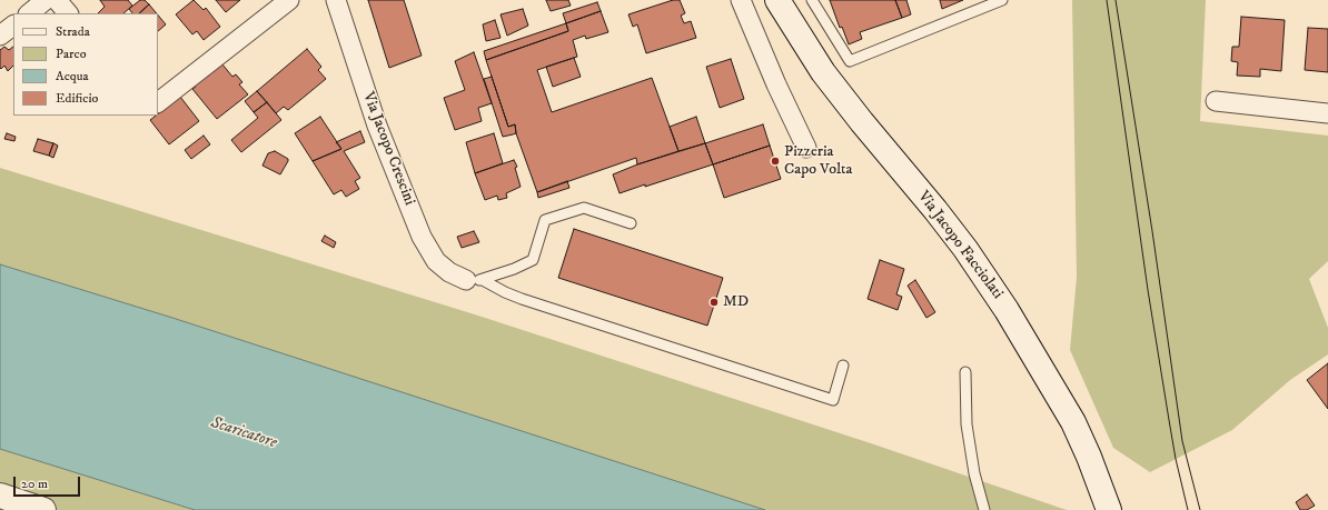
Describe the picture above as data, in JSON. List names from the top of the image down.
{
  "streets": {
    "main road": ["Via Jacopo Facciolati"],
    "street": ["Via Jacopo Crescini"]
  },
  "water": ["Scaricatore"],
  "places": ["Pizzeria Capo Volta", "MD"],
  "legend": [
    "Strada",
    "Parco",
    "Acqua",
    "Edificio"
  ],
  "scale_bar": "20 m"
}
